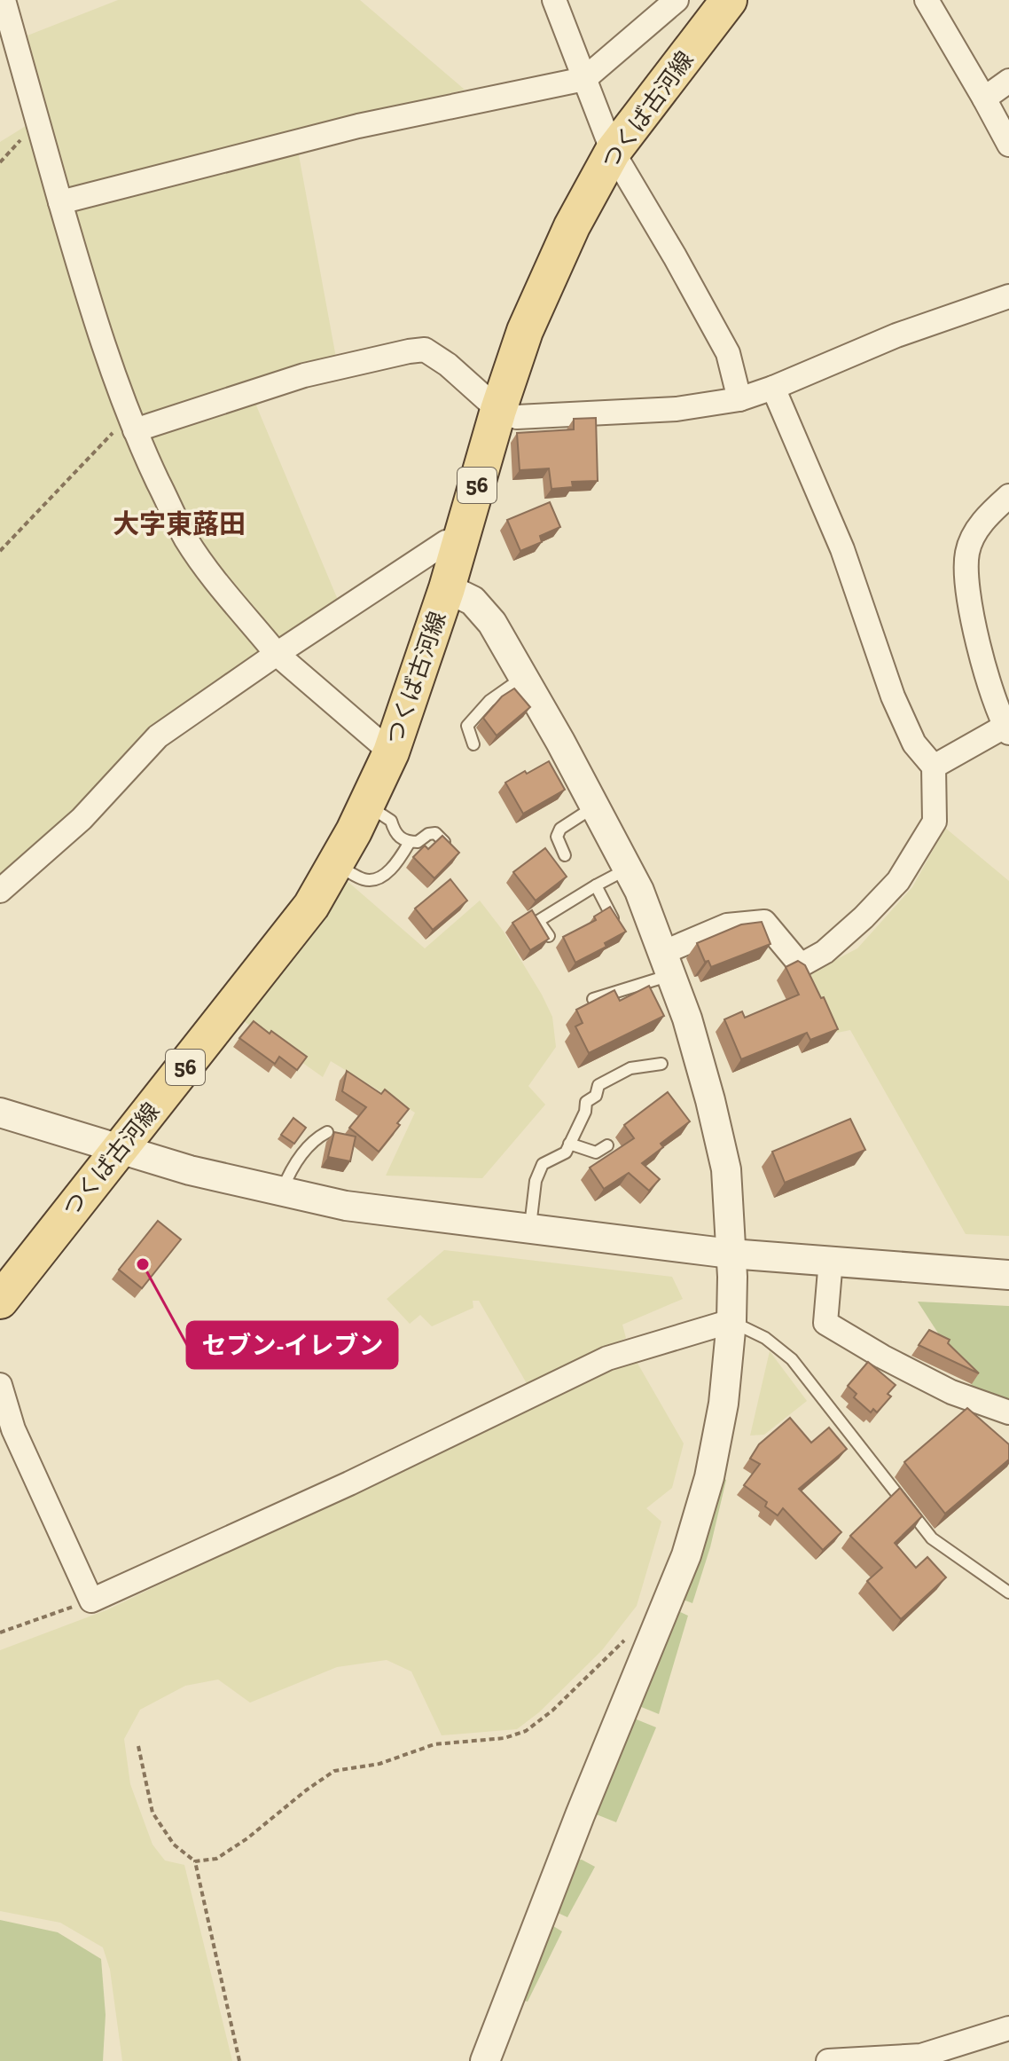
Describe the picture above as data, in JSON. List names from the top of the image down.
{
  "streets": {
    "main road": ["つくば古河線", "56"]
  },
  "districts": ["大字東蕗田"],
  "places": ["セブン-イレブン"]
}
